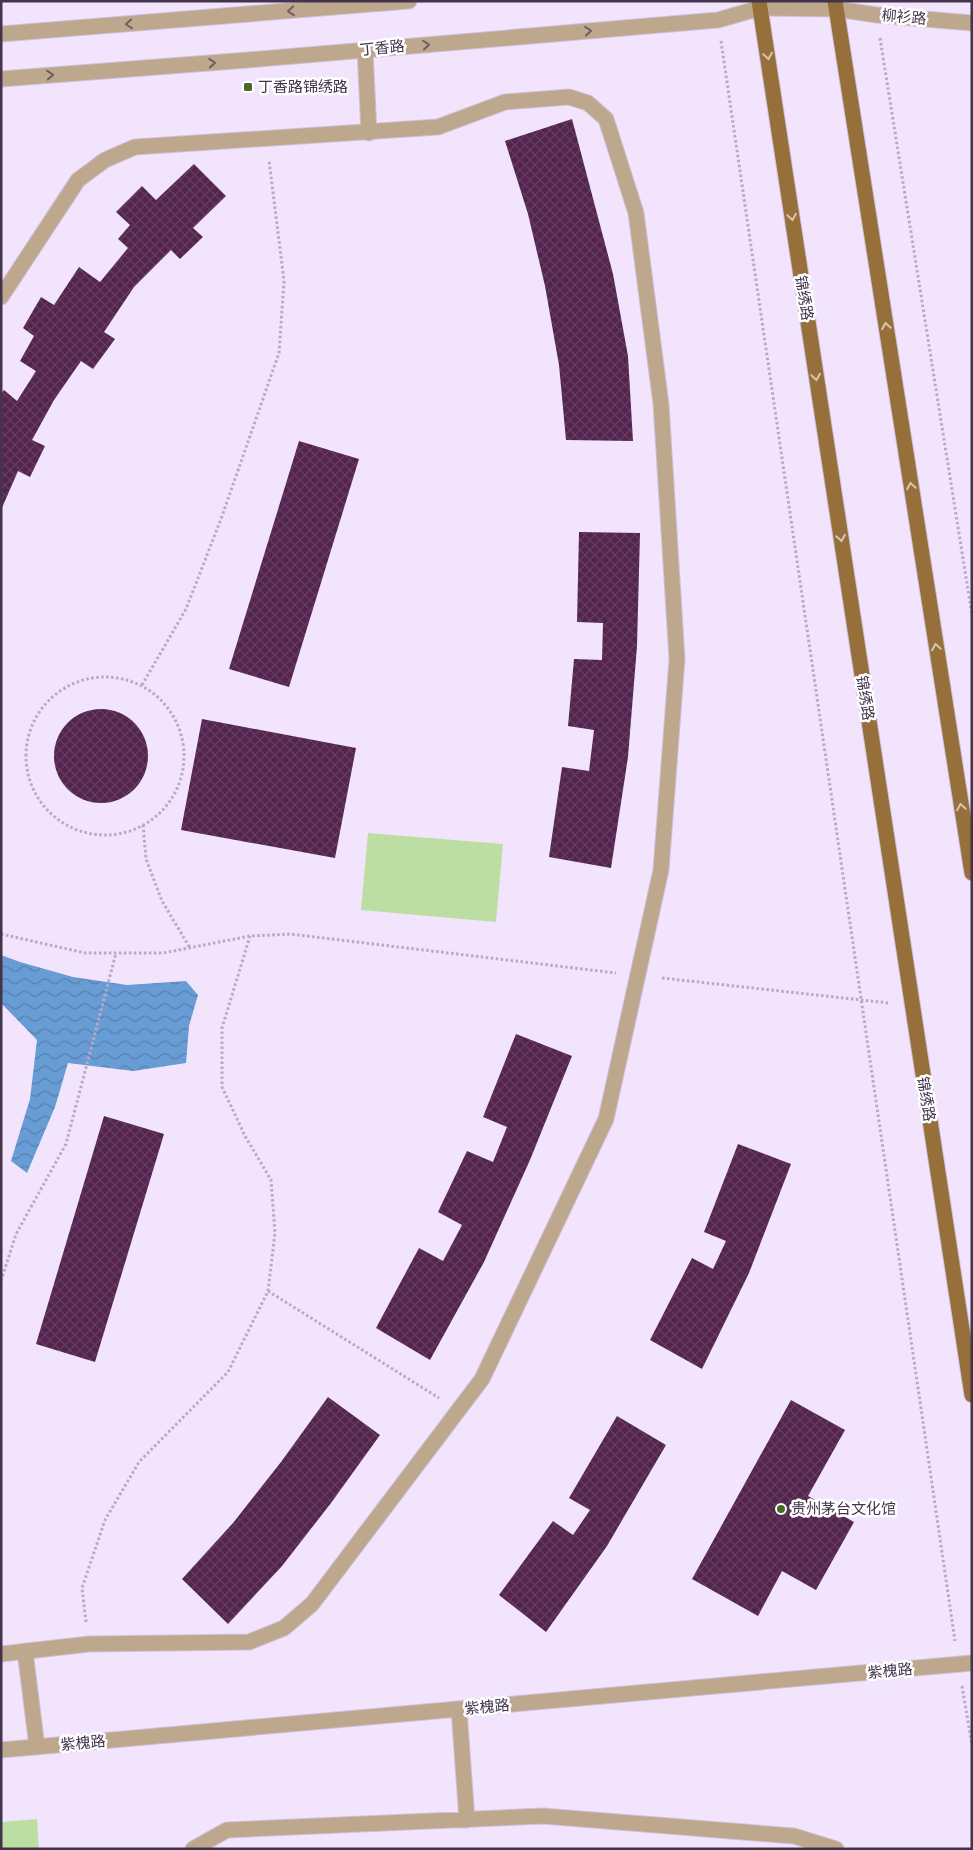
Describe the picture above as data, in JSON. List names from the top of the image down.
{
  "streets": {
    "main road": ["锦绣路"],
    "street": ["柳衫路", "丁香路", "紫槐路"]
  },
  "crossings": [
    ["柳衫路", "丁香路"],
    ["丁香路", "锦绣路"]
  ],
  "places": {
    "transit": ["丁香路锦绣路"],
    "other": ["贵州茅台文化馆"]
  }
}
